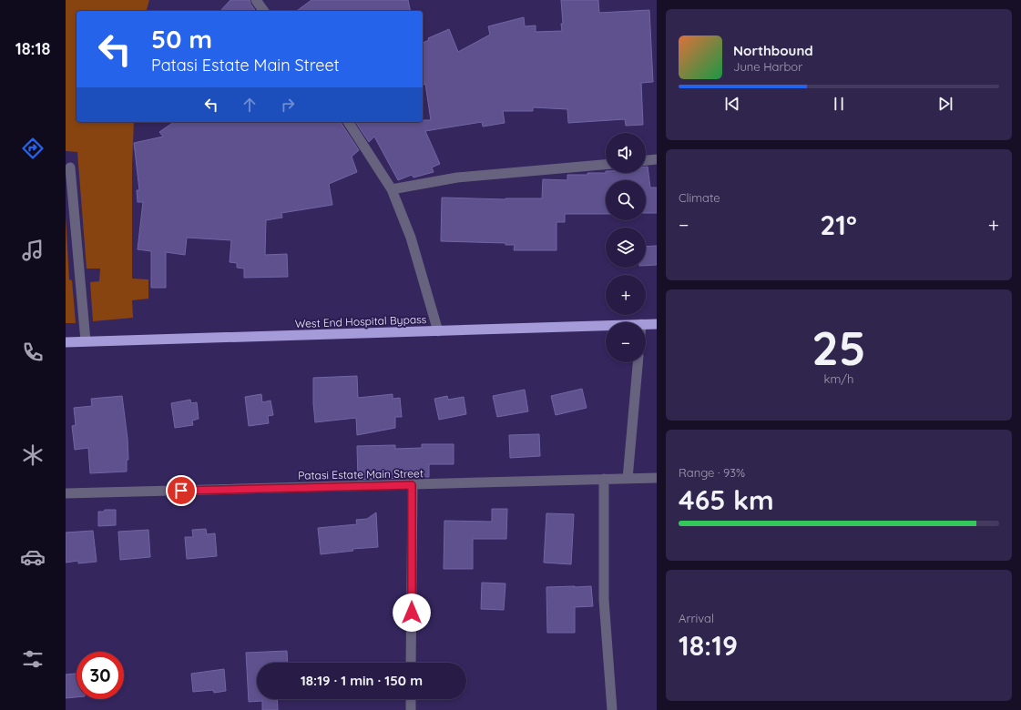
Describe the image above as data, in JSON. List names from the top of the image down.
{
  "streets": {
    "highway": ["West End Hospital Bypass"],
    "street": ["Patasi Estate Main Street"]
  },
  "page": {
    "tabs": "18:18",
    "turn": ["50 m", "Patasi Estate Main Street"],
    "song": ["Northbound", "June Harbor"],
    "map_buttons": ["+", "−"],
    "tile": [
      "Climate",
      ["25", "km/h"],
      ["Range · 93%", "465 km"],
      ["Arrival", "18:19"]
    ],
    "heat": ["−", "21°", "+"],
    "limit": "30",
    "trip": "18:19 · 1 min · 150 m"
  }
}
